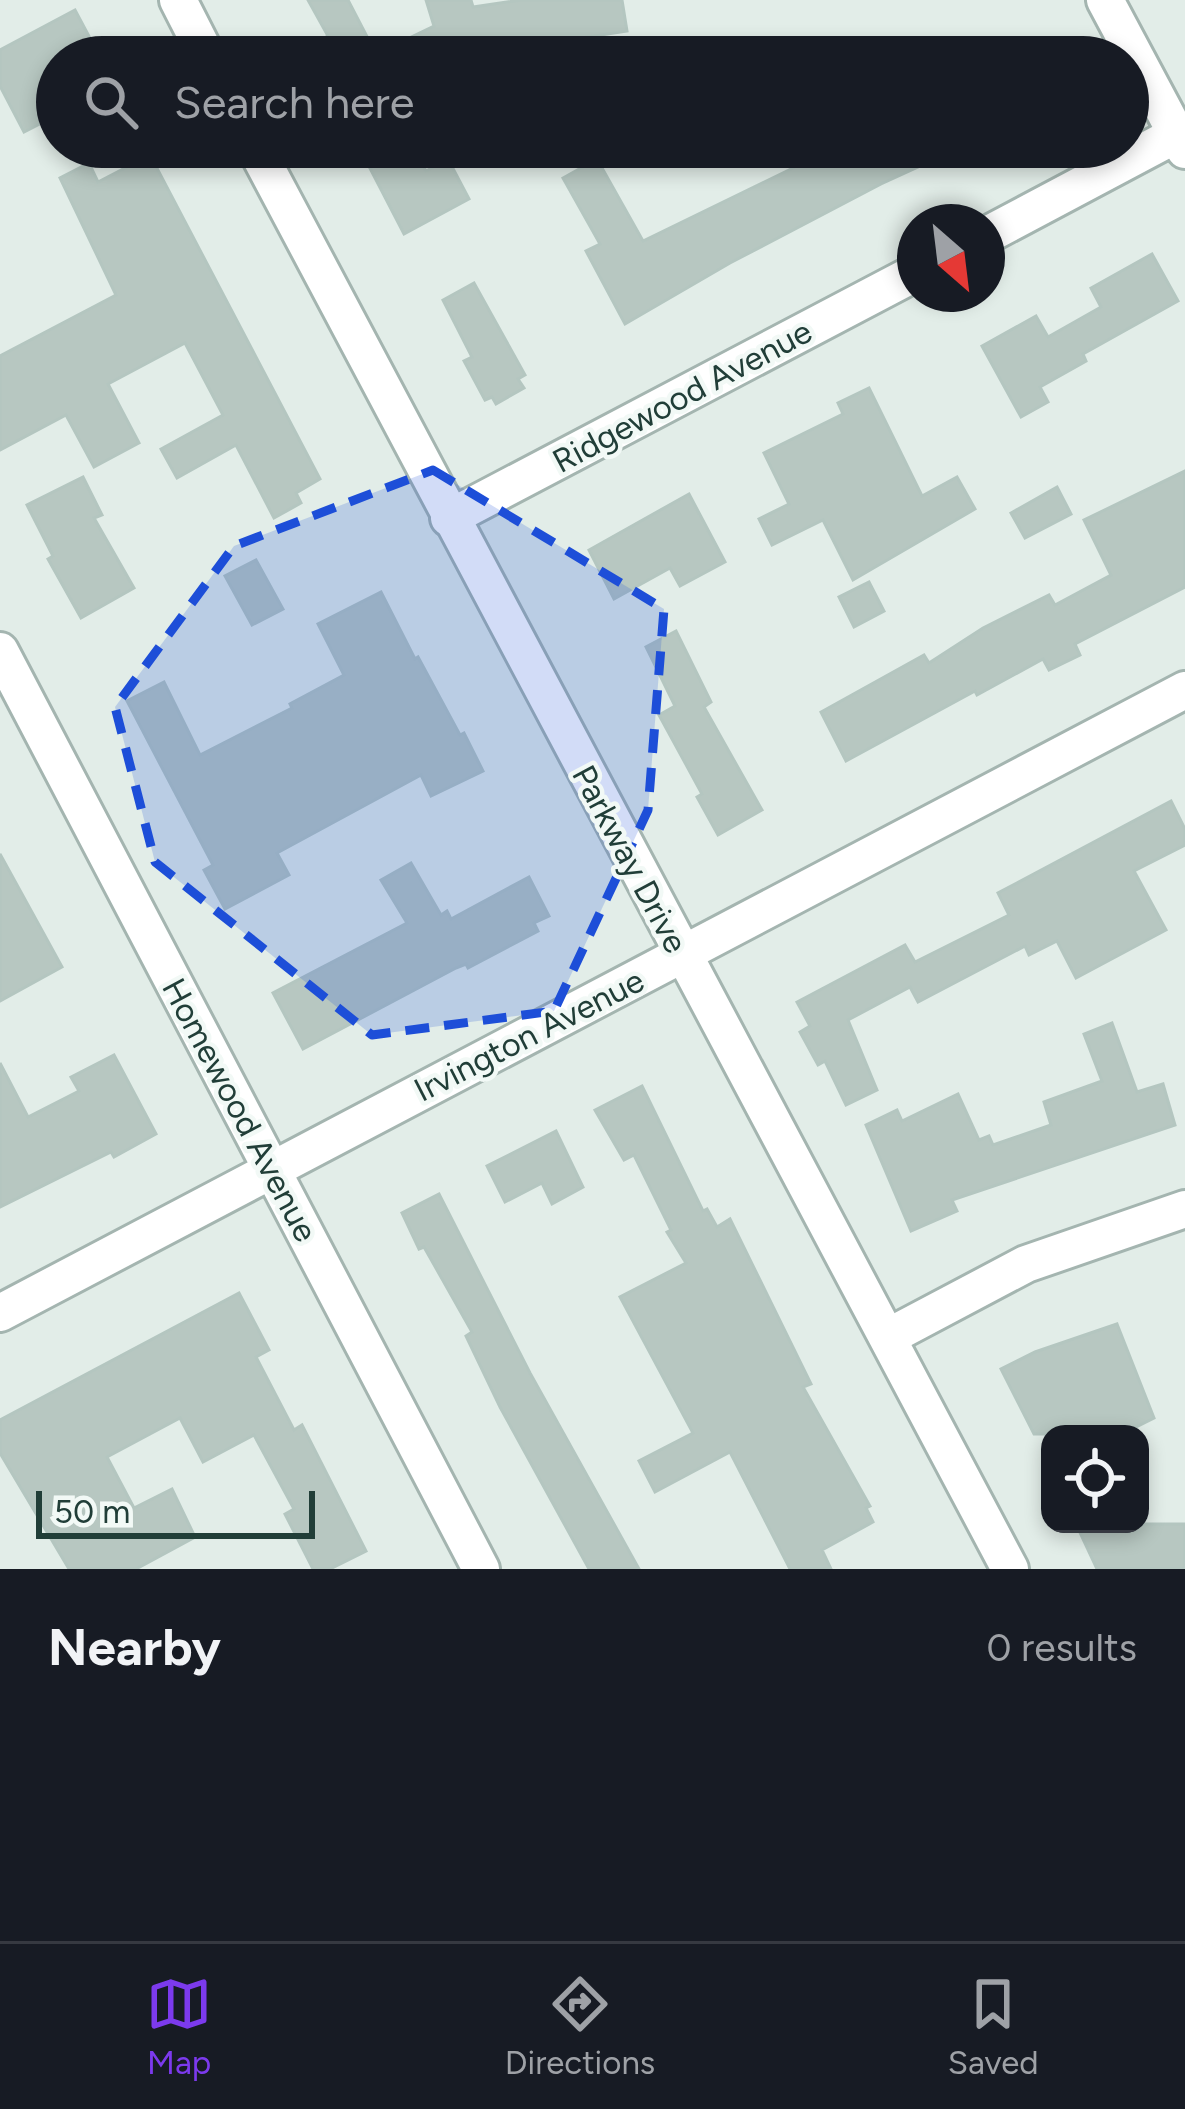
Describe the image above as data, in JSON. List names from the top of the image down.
{
  "streets": {
    "street": [
      "Ridgewood Avenue",
      "Parkway Drive",
      "Irvington Avenue",
      "Homewood Avenue"
    ]
  },
  "crossings": [
    ["Ridgewood Avenue", "Parkway Drive"],
    ["Parkway Drive", "Irvington Avenue"],
    ["Irvington Avenue", "Homewood Avenue"]
  ],
  "scale_bar": "50 m",
  "north": "bottom right",
  "page": {
    "search": "Search here",
    "scale": "50 m",
    "heading": ["Nearby", "0 results"],
    "nav": ["Map", "Directions", "Saved"]
  }
}
